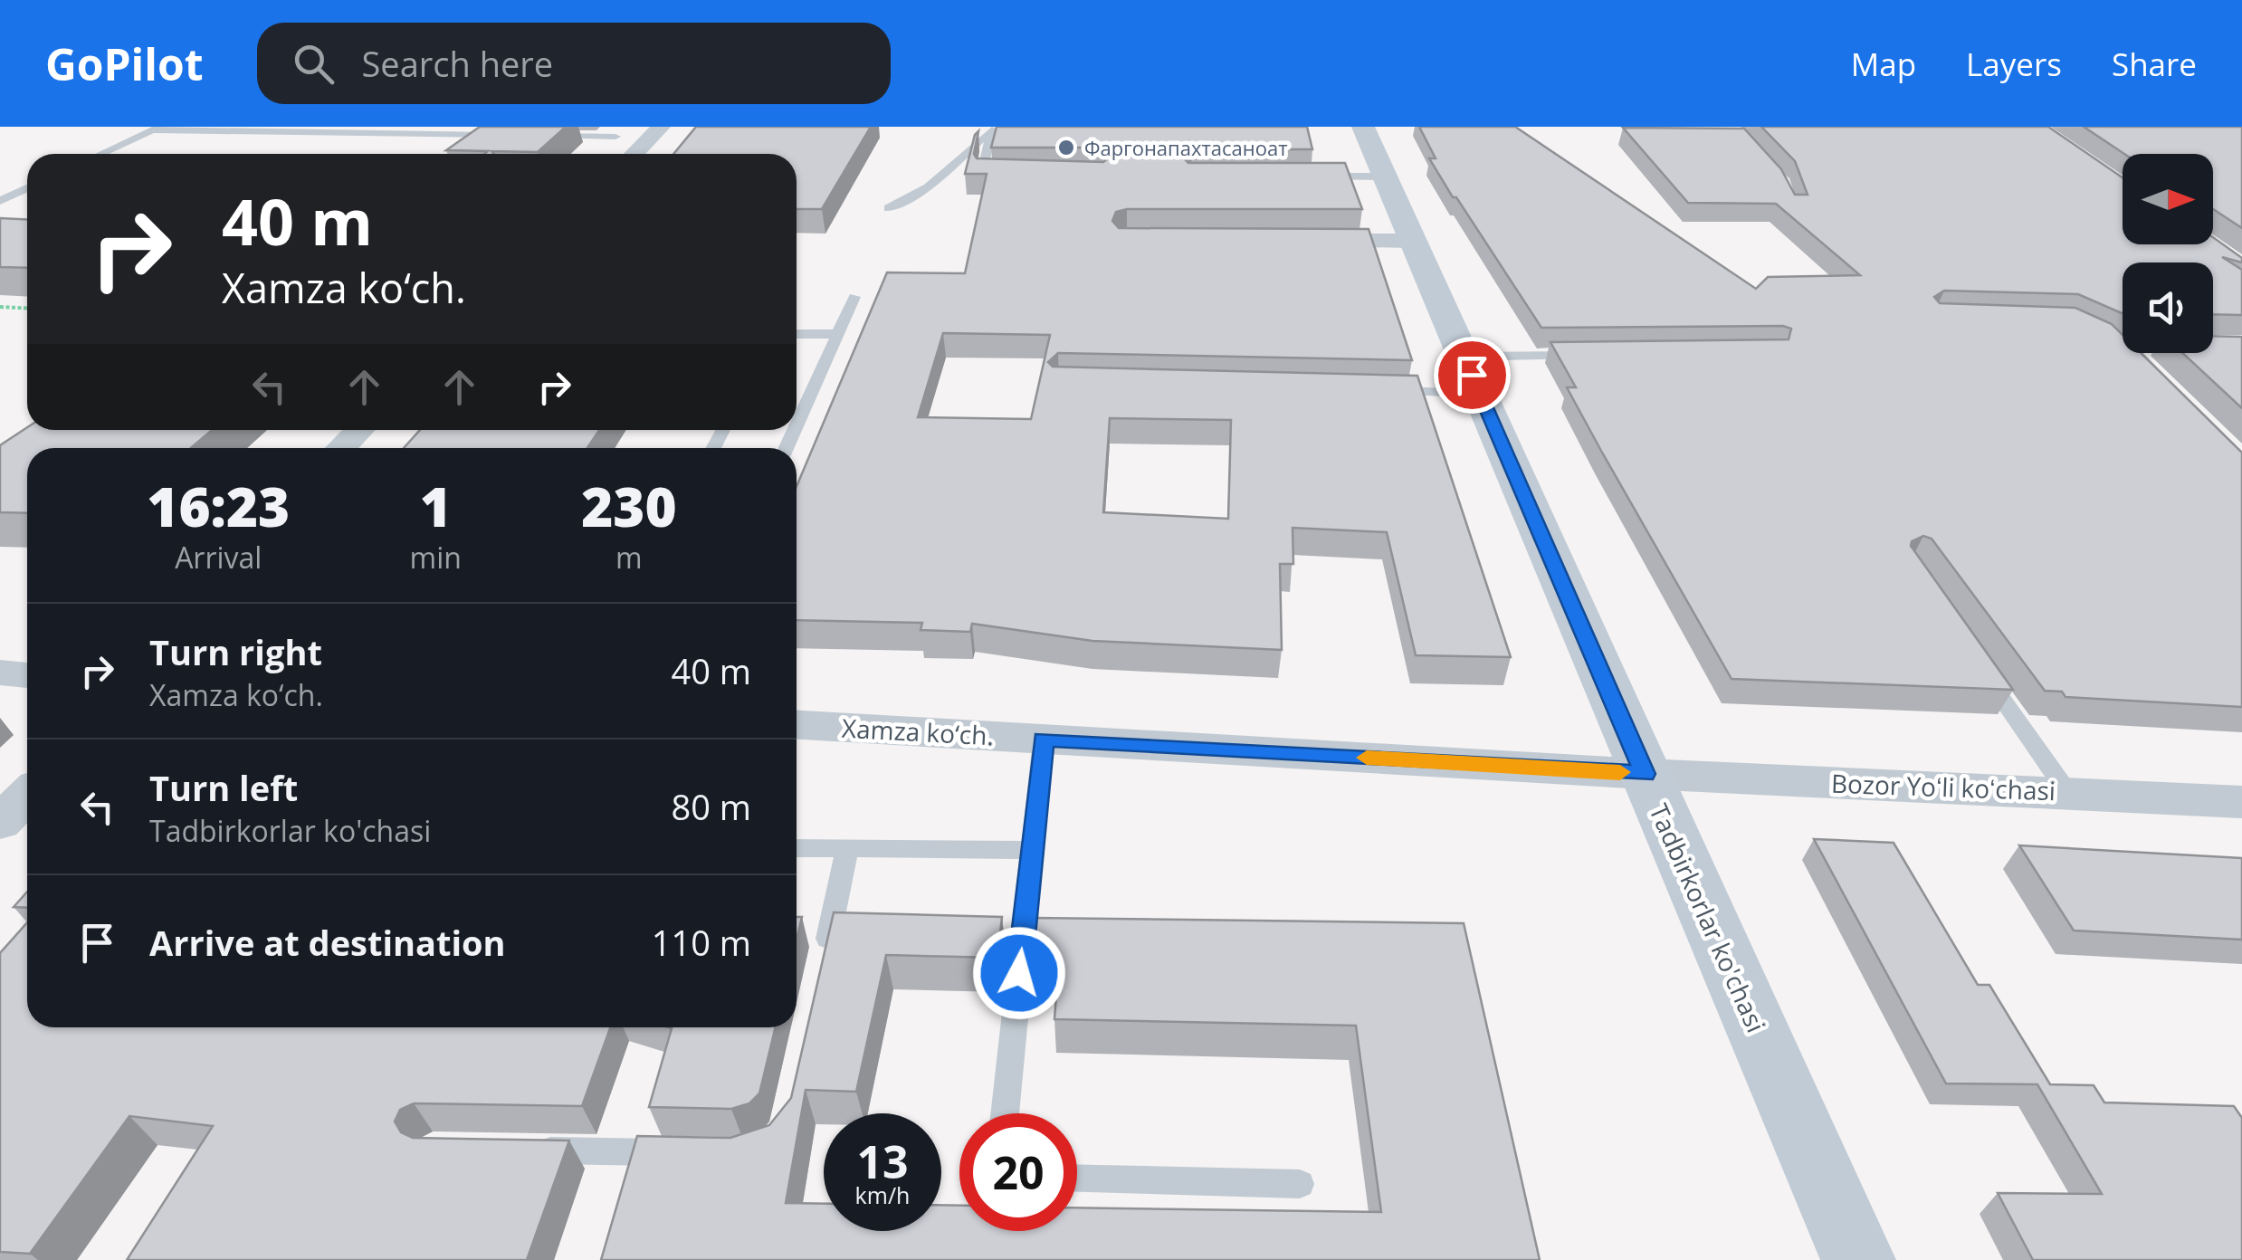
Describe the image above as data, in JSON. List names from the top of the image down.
{
  "streets": {
    "main road": ["Tadbirkorlar ko'chasi"],
    "street": ["Xamza ko‘ch.", "Bozor Yoʻli koʻchasi"]
  },
  "crossings": [
    ["Xamza ko‘ch.", "Bozor Yoʻli koʻchasi"],
    ["Xamza ko‘ch.", "Tadbirkorlar ko'chasi"],
    ["Bozor Yoʻli koʻchasi", "Tadbirkorlar ko'chasi"]
  ],
  "places": ["Фаргонапахтасаноат"],
  "north": "right",
  "page": {
    "header": "GoPilot",
    "search": "Search here",
    "nav": ["Map", "Layers", "Share"],
    "turn": ["40 m", "Xamza ko‘ch."],
    "eta": [
      "16:23",
      "Arrival",
      "1",
      "min",
      "230",
      "m"
    ],
    "list": [
      {
        "name": "Turn right",
        "note": "Xamza ko‘ch.",
        "value": "40 m"
      },
      {
        "name": "Turn left",
        "note": "Tadbirkorlar ko'chasi",
        "value": "80 m"
      },
      {
        "name": "Arrive at destination",
        "value": "110 m"
      }
    ],
    "speed": "13 km/h",
    "limit": "20"
  }
}
